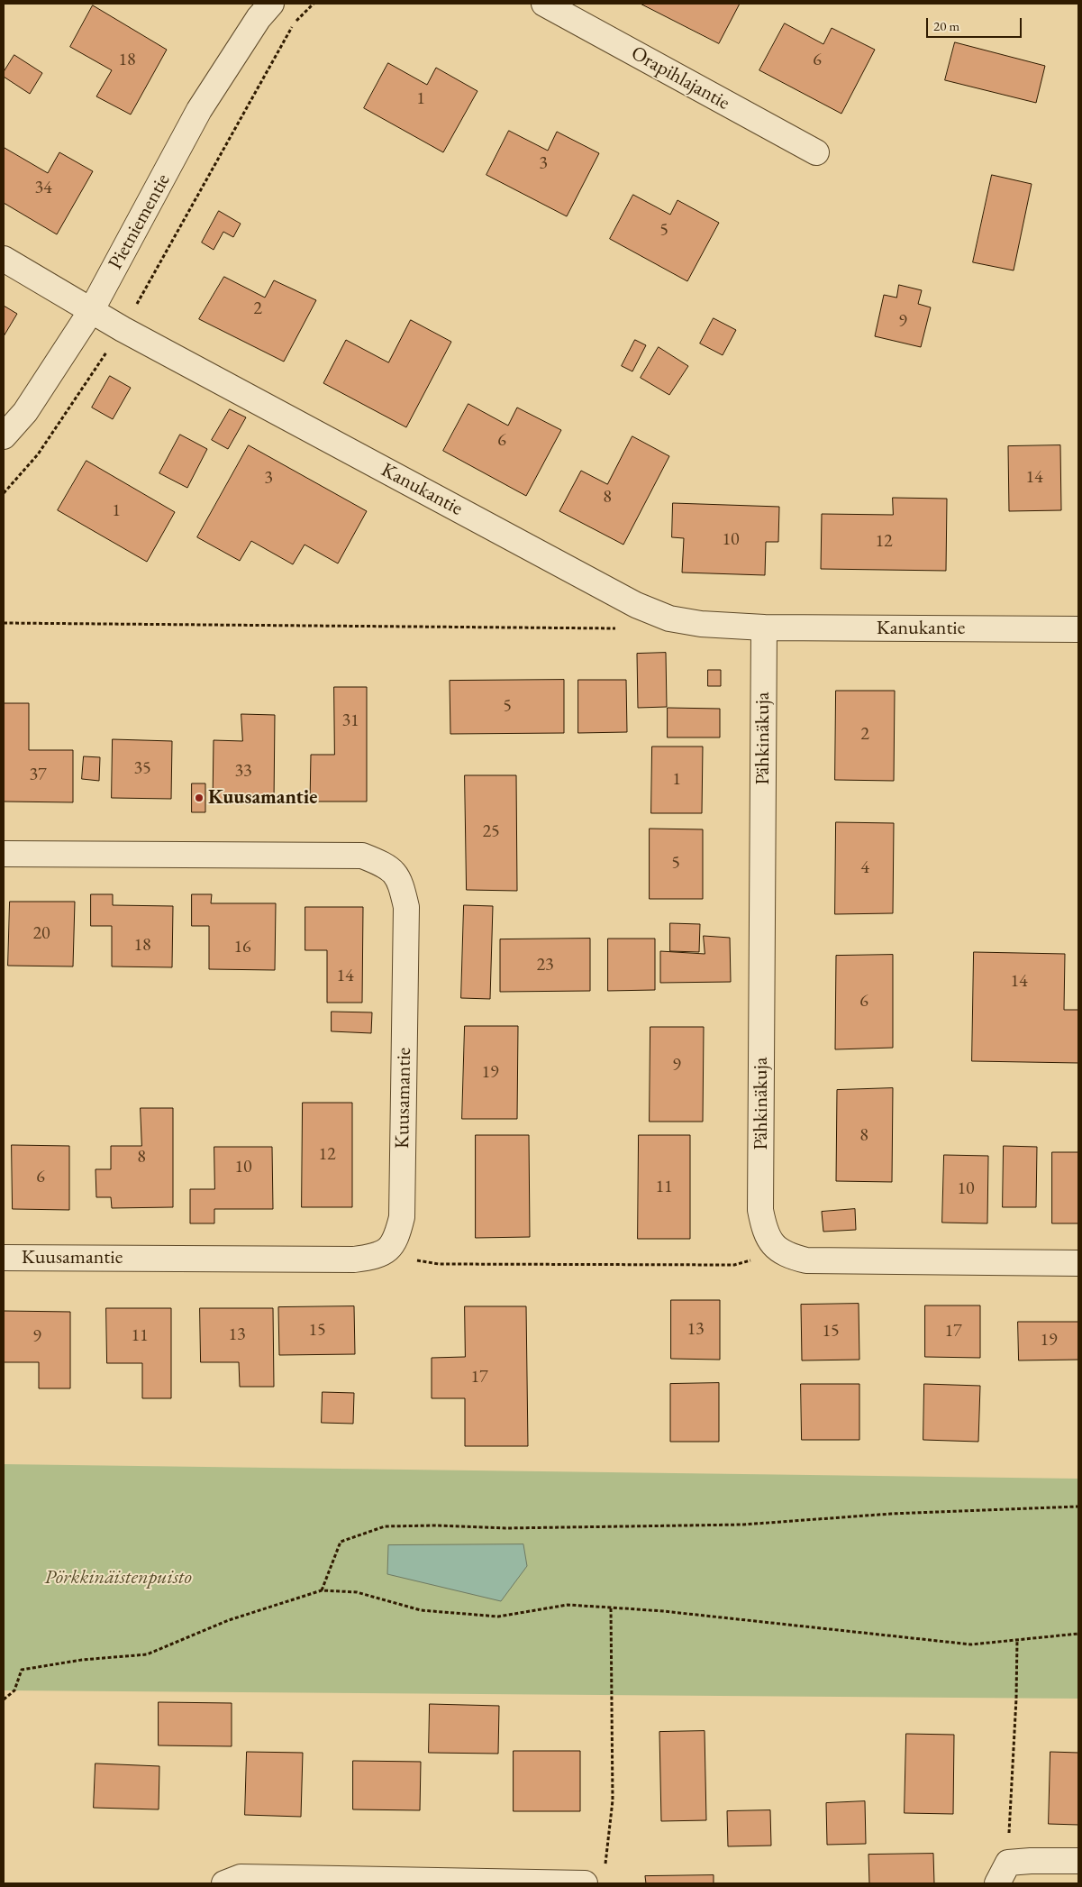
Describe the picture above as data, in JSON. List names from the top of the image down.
{
  "streets": {
    "street": [
      "Orapihlajantie",
      "Pietniementie",
      "Kanukantie",
      "Pähkinäkuja",
      "Kuusamantie"
    ]
  },
  "crossings": [
    ["Pietniementie", "Kanukantie"],
    ["Kanukantie", "Pähkinäkuja"]
  ],
  "parks": ["Pörkkinäistenpuisto"],
  "places": ["Kuusamantie"],
  "house_numbers": [
    "18",
    "6",
    "1",
    "3",
    "34",
    "5",
    "2",
    "9",
    "6",
    "14",
    "3",
    "8",
    "1",
    "10",
    "12",
    "5",
    "31",
    "2",
    "35",
    "33",
    "37",
    "1",
    "25",
    "5",
    "4",
    "20",
    "18",
    "16",
    "23",
    "14",
    "14",
    "6",
    "9",
    "19",
    "8",
    "12",
    "8",
    "10",
    "6",
    "11",
    "10",
    "13",
    "15",
    "15",
    "17",
    "13",
    "11",
    "9",
    "19",
    "17"
  ],
  "scale_bar": "20 m"
}
